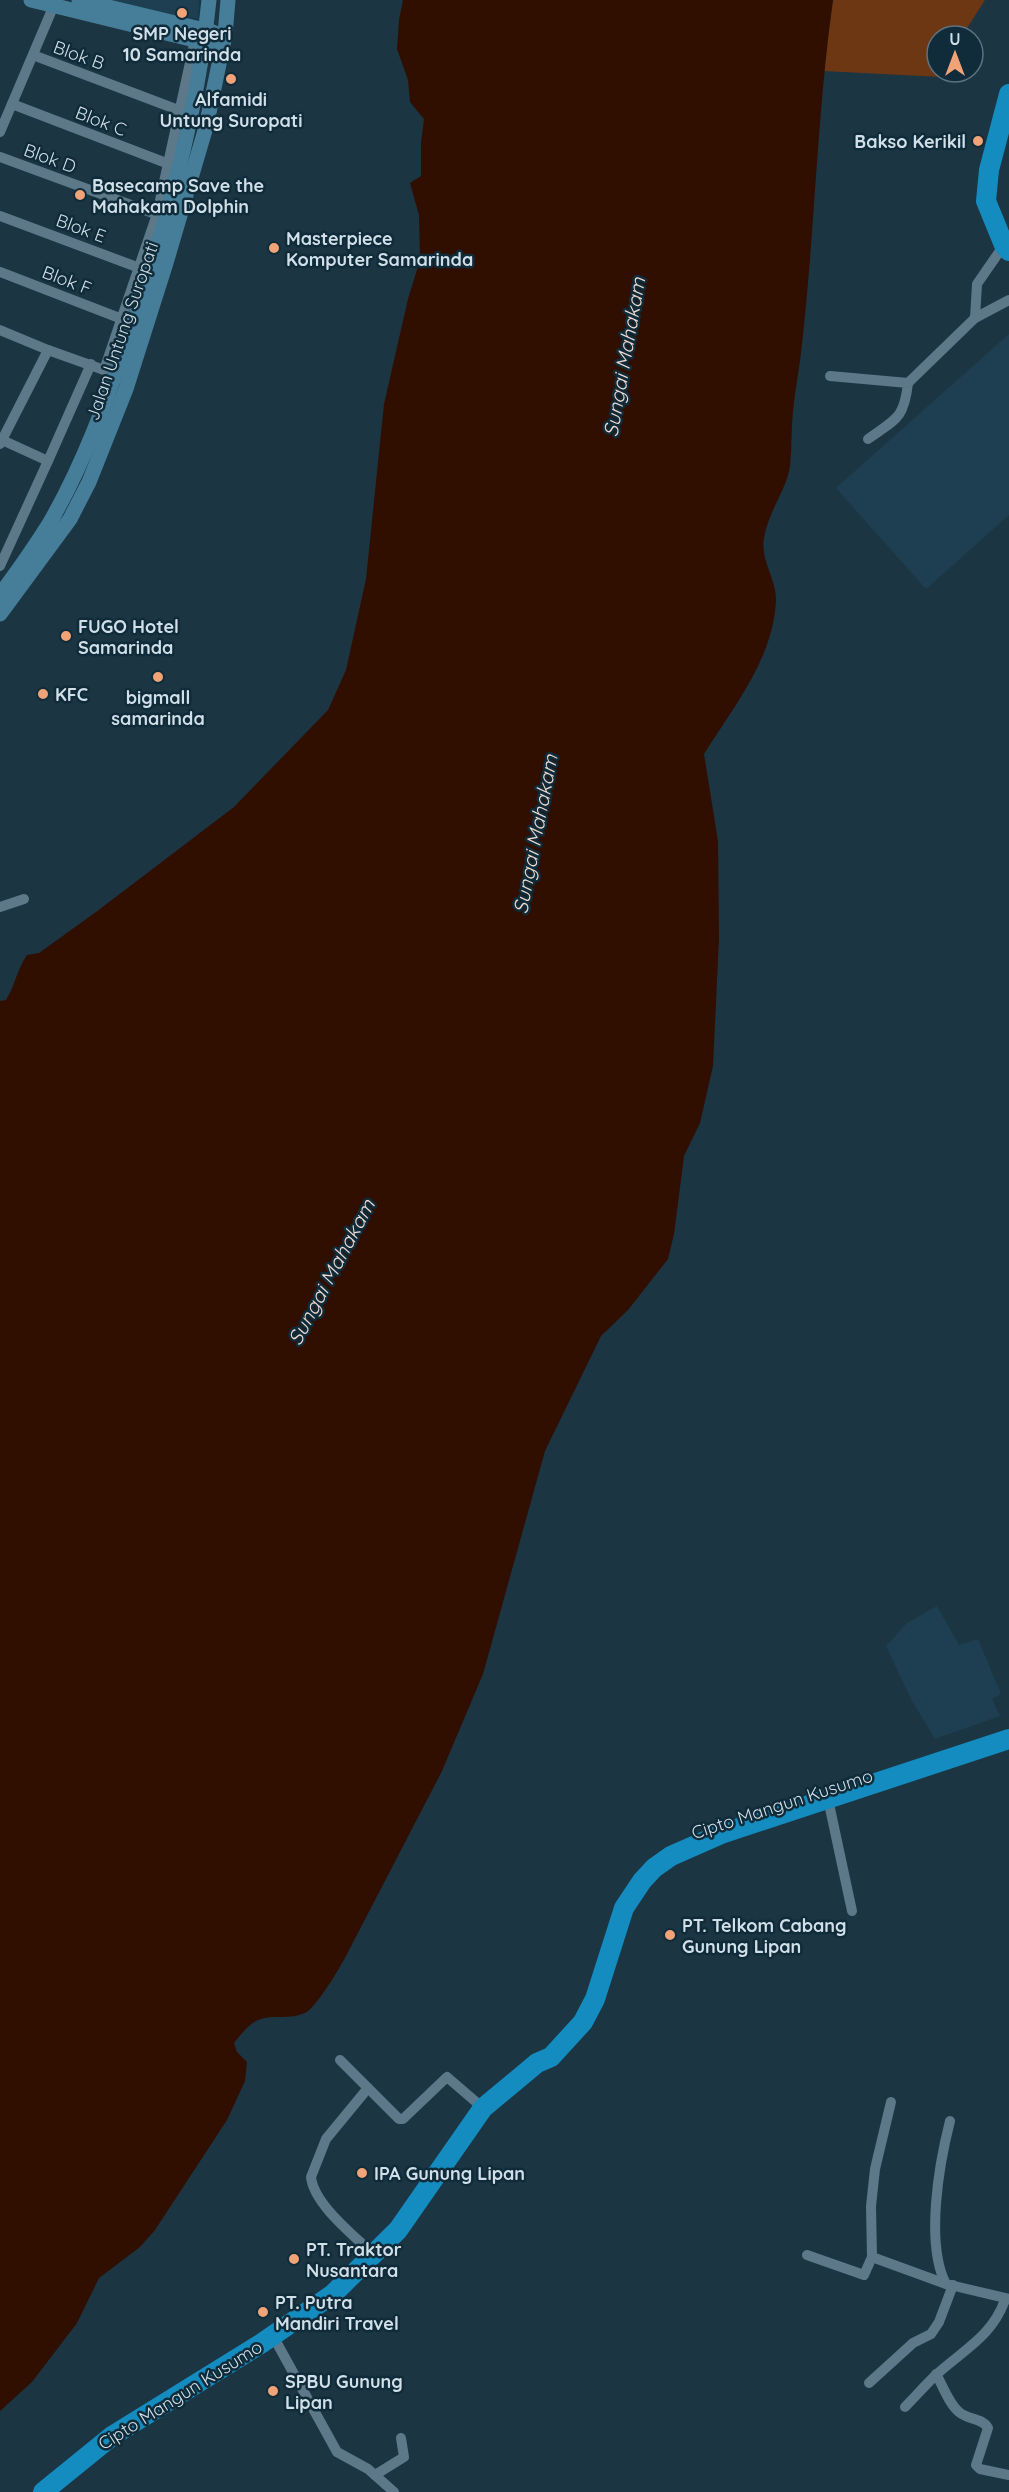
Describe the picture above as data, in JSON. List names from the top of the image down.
{
  "streets": {
    "highway": ["Cipto Mangun Kusumo"],
    "main road": ["Jalan Untung Suropati"],
    "street": [
      "Blok B",
      "Blok C",
      "Blok D",
      "Blok E",
      "Blok F"
    ]
  },
  "crossings": [
    ["Blok C", "Jalan Untung Suropati"],
    ["Blok D", "Jalan Untung Suropati"],
    ["Blok E", "Jalan Untung Suropati"]
  ],
  "water": ["Sungai Mahakam"],
  "places": [
    "SMP Negeri 10 Samarinda",
    "Alfamidi Untung Suropati",
    "Bakso Kerikil",
    "Basecamp Save the Mahakam Dolphin",
    "Masterpiece Komputer Samarinda",
    "FUGO Hotel Samarinda",
    "bigmall samarinda",
    "KFC",
    "PT. Telkom Cabang Gunung Lipan",
    "IPA Gunung Lipan",
    "PT. Traktor Nusantara",
    "PT. Putra Mandiri Travel",
    "SPBU Gunung Lipan"
  ],
  "north": "top"
}
